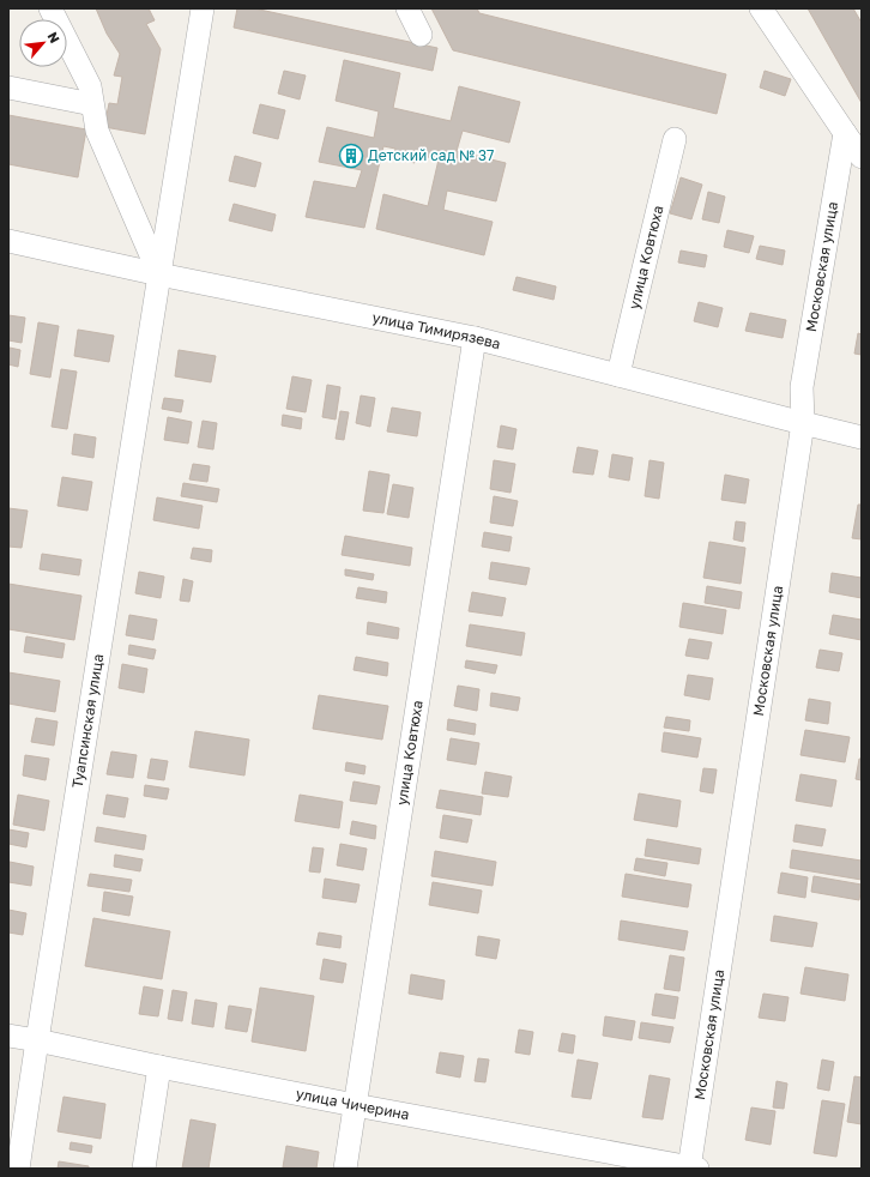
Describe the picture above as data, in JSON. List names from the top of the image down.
{
  "streets": {
    "street": [
      "улица Ковтюха",
      "Московская улица",
      "улица Тимирязева",
      "Туапсинская улица",
      "улица Чичерина"
    ]
  },
  "crossings": [
    ["улица Ковтюха", "улица Тимирязева"],
    ["улица Ковтюха", "улица Чичерина"],
    ["Московская улица", "улица Тимирязева"],
    ["Московская улица", "улица Чичерина"],
    ["улица Тимирязева", "Туапсинская улица"],
    ["Туапсинская улица", "улица Чичерина"]
  ],
  "places": {
    "building": ["Детский сад № 37"]
  },
  "north": "top right"
}
